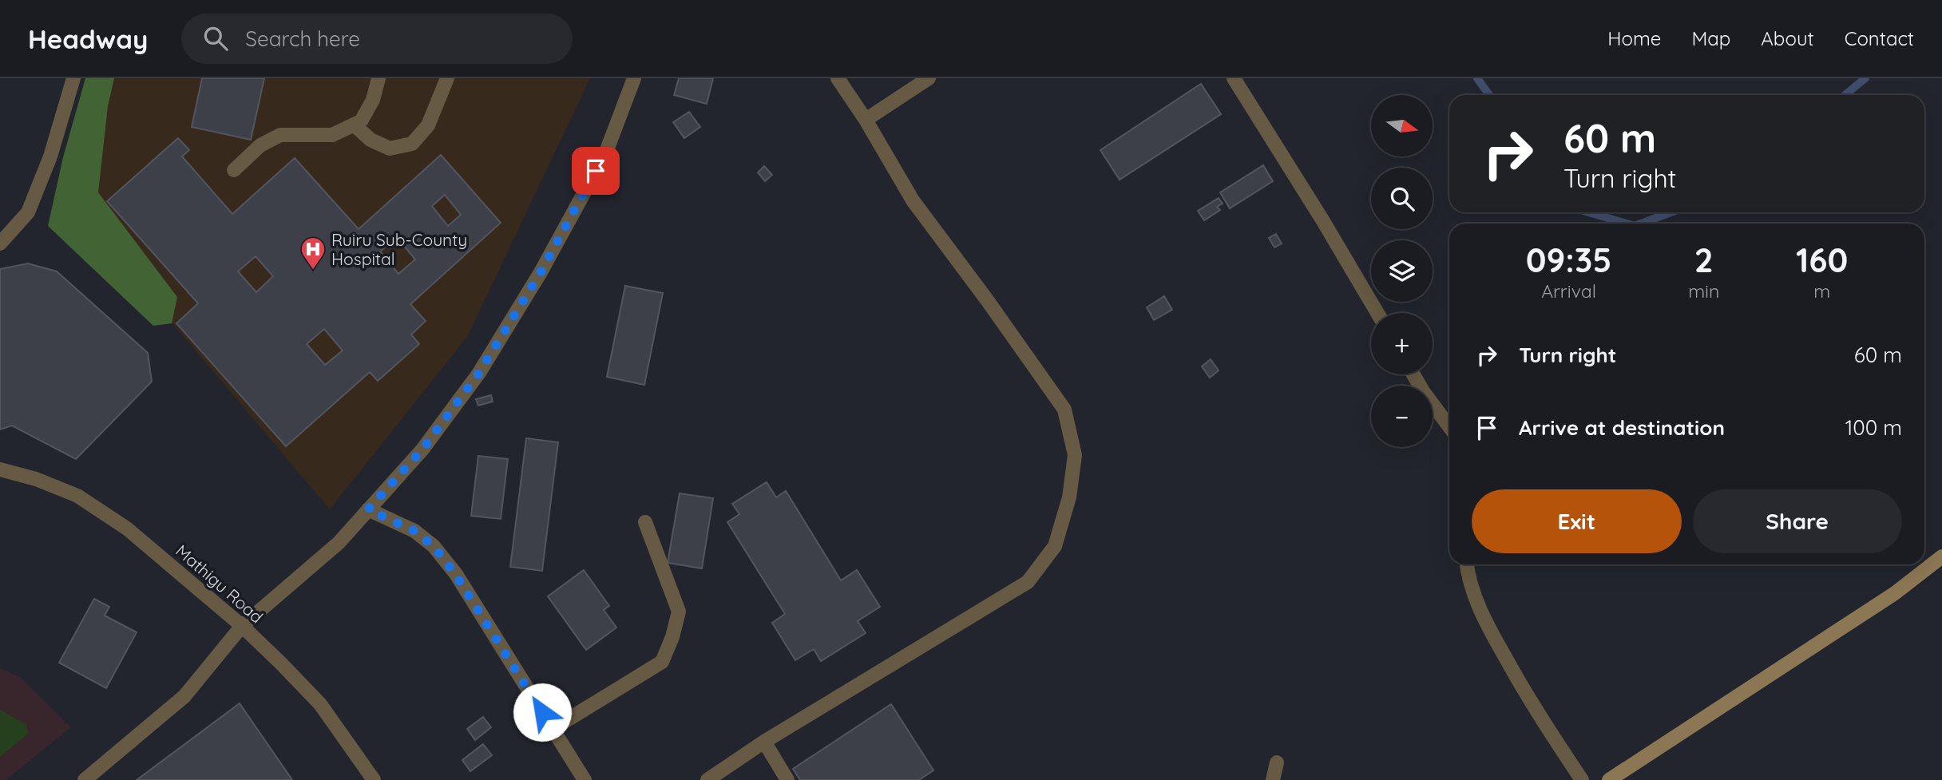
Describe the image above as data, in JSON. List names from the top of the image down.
{
  "streets": {
    "street": ["Mathigu Road"]
  },
  "places": {
    "hospital": ["Ruiru Sub-County Hospital"]
  },
  "north": "right",
  "page": {
    "header": "Headway",
    "search": "Search here",
    "nav": [
      "Home",
      "Map",
      "About",
      "Contact"
    ],
    "map_buttons": ["+", "−"],
    "turn": ["60 m", "Turn right"],
    "eta": [
      "09:35",
      "Arrival",
      "2",
      "min",
      "160",
      "m"
    ],
    "list": [
      {
        "name": "Turn right",
        "value": "60 m"
      },
      {
        "name": "Arrive at destination",
        "value": "100 m"
      }
    ],
    "buttons": ["Exit", "Share"]
  }
}
